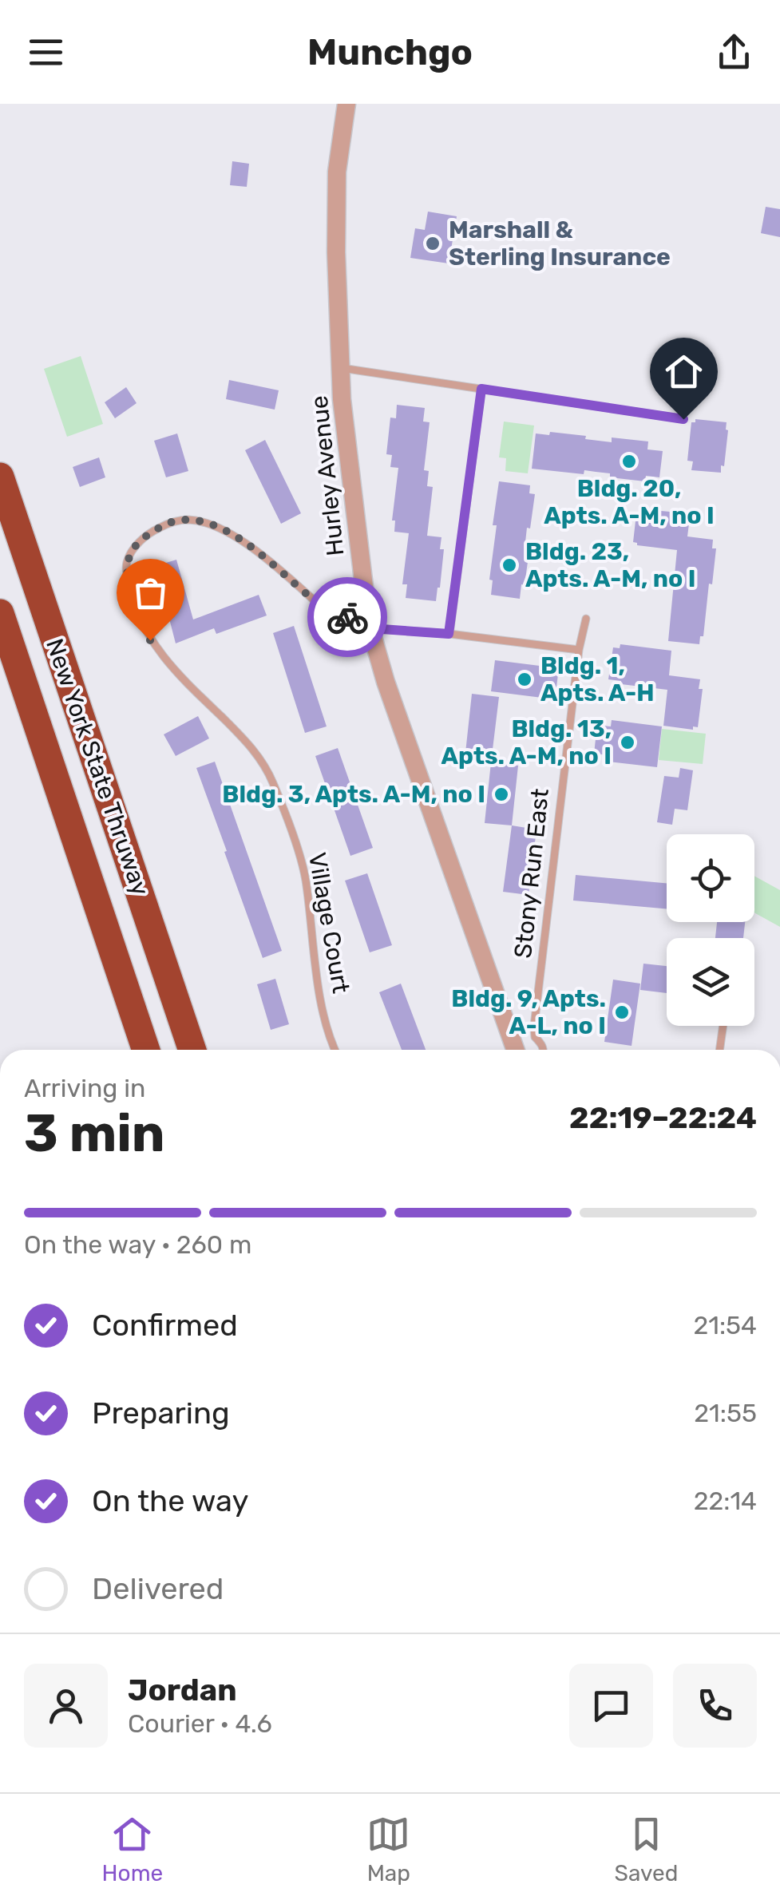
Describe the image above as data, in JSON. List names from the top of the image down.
{
  "streets": {
    "highway": ["New York State Thruway"],
    "street": ["Hurley Avenue"],
    "lane": ["Stony Run East", "Village Court"]
  },
  "crossings": [
    ["Hurley Avenue", "Stony Run East"],
    ["Hurley Avenue", "Village Court"]
  ],
  "places": [
    "Marshall & Sterling Insurance",
    "Bldg. 20, Apts. A-M, no I",
    "Bldg. 23, Apts. A-M, no I",
    "Bldg. 1, Apts. A-H",
    "Bldg. 13, Apts. A-M, no I",
    "Bldg. 3, Apts. A-M, no I",
    "Bldg. 9, Apts. A-L, no I"
  ],
  "page": {
    "header": "Munchgo",
    "heading": ["3 min", "Arriving in", "22:19–22:24"],
    "panel": ["Jordan", "Courier · 4.6"],
    "bar": "On the way · 260 m",
    "list": [
      ["Confirmed", "21:54"],
      ["Preparing", "21:55"],
      ["On the way", "22:14"],
      "Delivered"
    ],
    "tabs": ["Home", "Map", "Saved"]
  }
}
